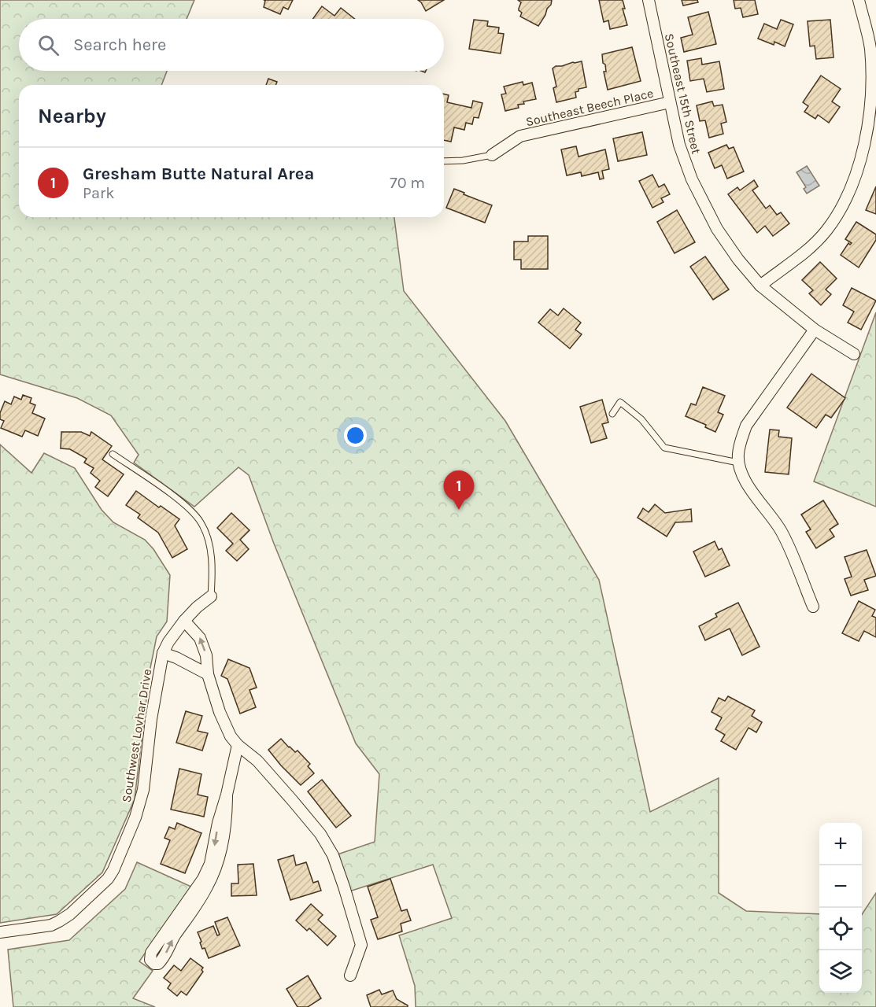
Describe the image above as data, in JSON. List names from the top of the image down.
{
  "streets": {
    "street": ["Southeast 15th Street", "Southeast Beech Place", "Southwest Lovhar Drive"]
  },
  "crossings": [
    ["Southeast 15th Street", "Southeast Beech Place"]
  ],
  "page": {
    "search": "Search here",
    "heading": "Nearby",
    "list": [
      {
        "mark": "1",
        "name": "Gresham Butte Natural Area",
        "note": "Park",
        "value": "70 m"
      }
    ],
    "pins": "1",
    "map_buttons": ["+", "−"]
  }
}
